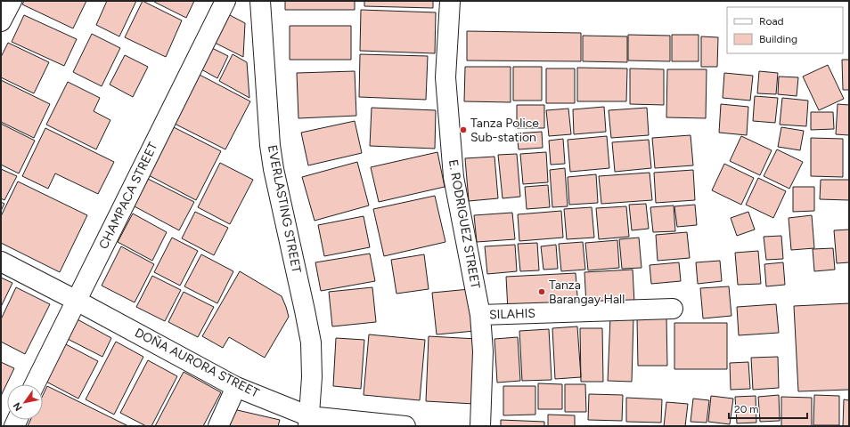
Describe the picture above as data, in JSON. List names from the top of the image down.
{
  "streets": {
    "street": [
      "CHAMPACA STREET",
      "EVERLASTING STREET",
      "E. RODRIGUEZ STREET",
      "SILAHIS",
      "DOÑA AURORA STREET"
    ]
  },
  "crossings": [
    ["CHAMPACA STREET", "DOÑA AURORA STREET"],
    ["EVERLASTING STREET", "DOÑA AURORA STREET"],
    ["E. RODRIGUEZ STREET", "SILAHIS"]
  ],
  "places": ["Tanza Police Sub-station", "Tanza Barangay Hall"],
  "legend": ["Road", "Building"],
  "scale_bar": "20 m",
  "north": "bottom left"
}
